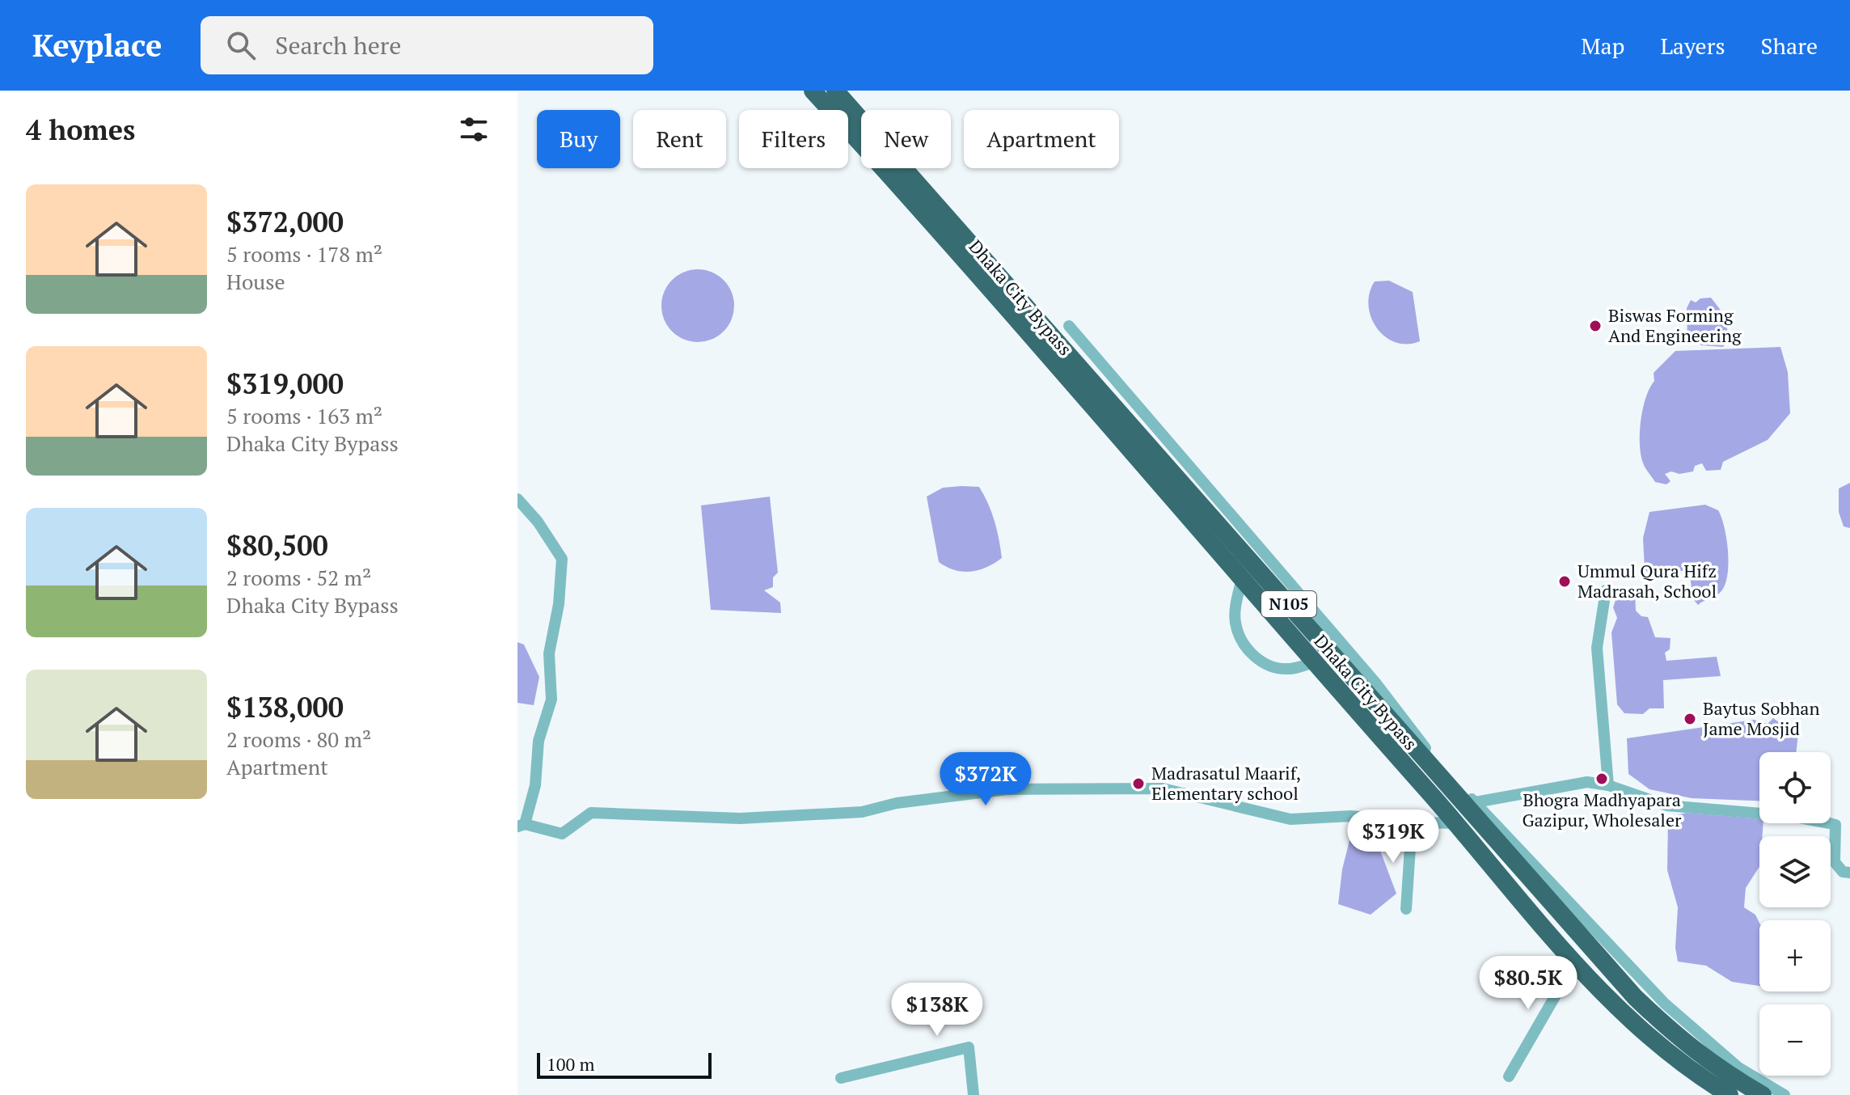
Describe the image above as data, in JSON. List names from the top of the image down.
{
  "streets": {
    "highway": ["Dhaka City Bypass", "N105"]
  },
  "places": [
    "Biswas Forming And Engineering",
    "Ummul Qura Hifz Madrasah, School",
    "Baytus Sobhan Jame Mosjid",
    "Bhogra Madhyapara Gazipur, Wholesaler",
    "Madrasatul Maarif, Elementary school"
  ],
  "scale_bar": "100 m",
  "page": {
    "header": "Keyplace",
    "search": "Search here",
    "nav": ["Map", "Layers", "Share"],
    "heading": "4 homes",
    "chip": [
      "Buy",
      "Rent",
      "Filters",
      "New",
      "Apartment"
    ],
    "list": [
      {
        "name": "$372,000",
        "note": "5 rooms · 178 m² · House"
      },
      {
        "name": "$319,000",
        "note": "5 rooms · 163 m² · Dhaka City Bypass"
      },
      {
        "name": "$80,500",
        "note": "2 rooms · 52 m² · Dhaka City Bypass"
      },
      {
        "name": "$138,000",
        "note": "2 rooms · 80 m² · Apartment"
      }
    ],
    "map_buttons": ["+", "−"],
    "price": [
      "$372K",
      "$319K",
      "$80.5K",
      "$138K"
    ],
    "scale": "100 m"
  }
}
